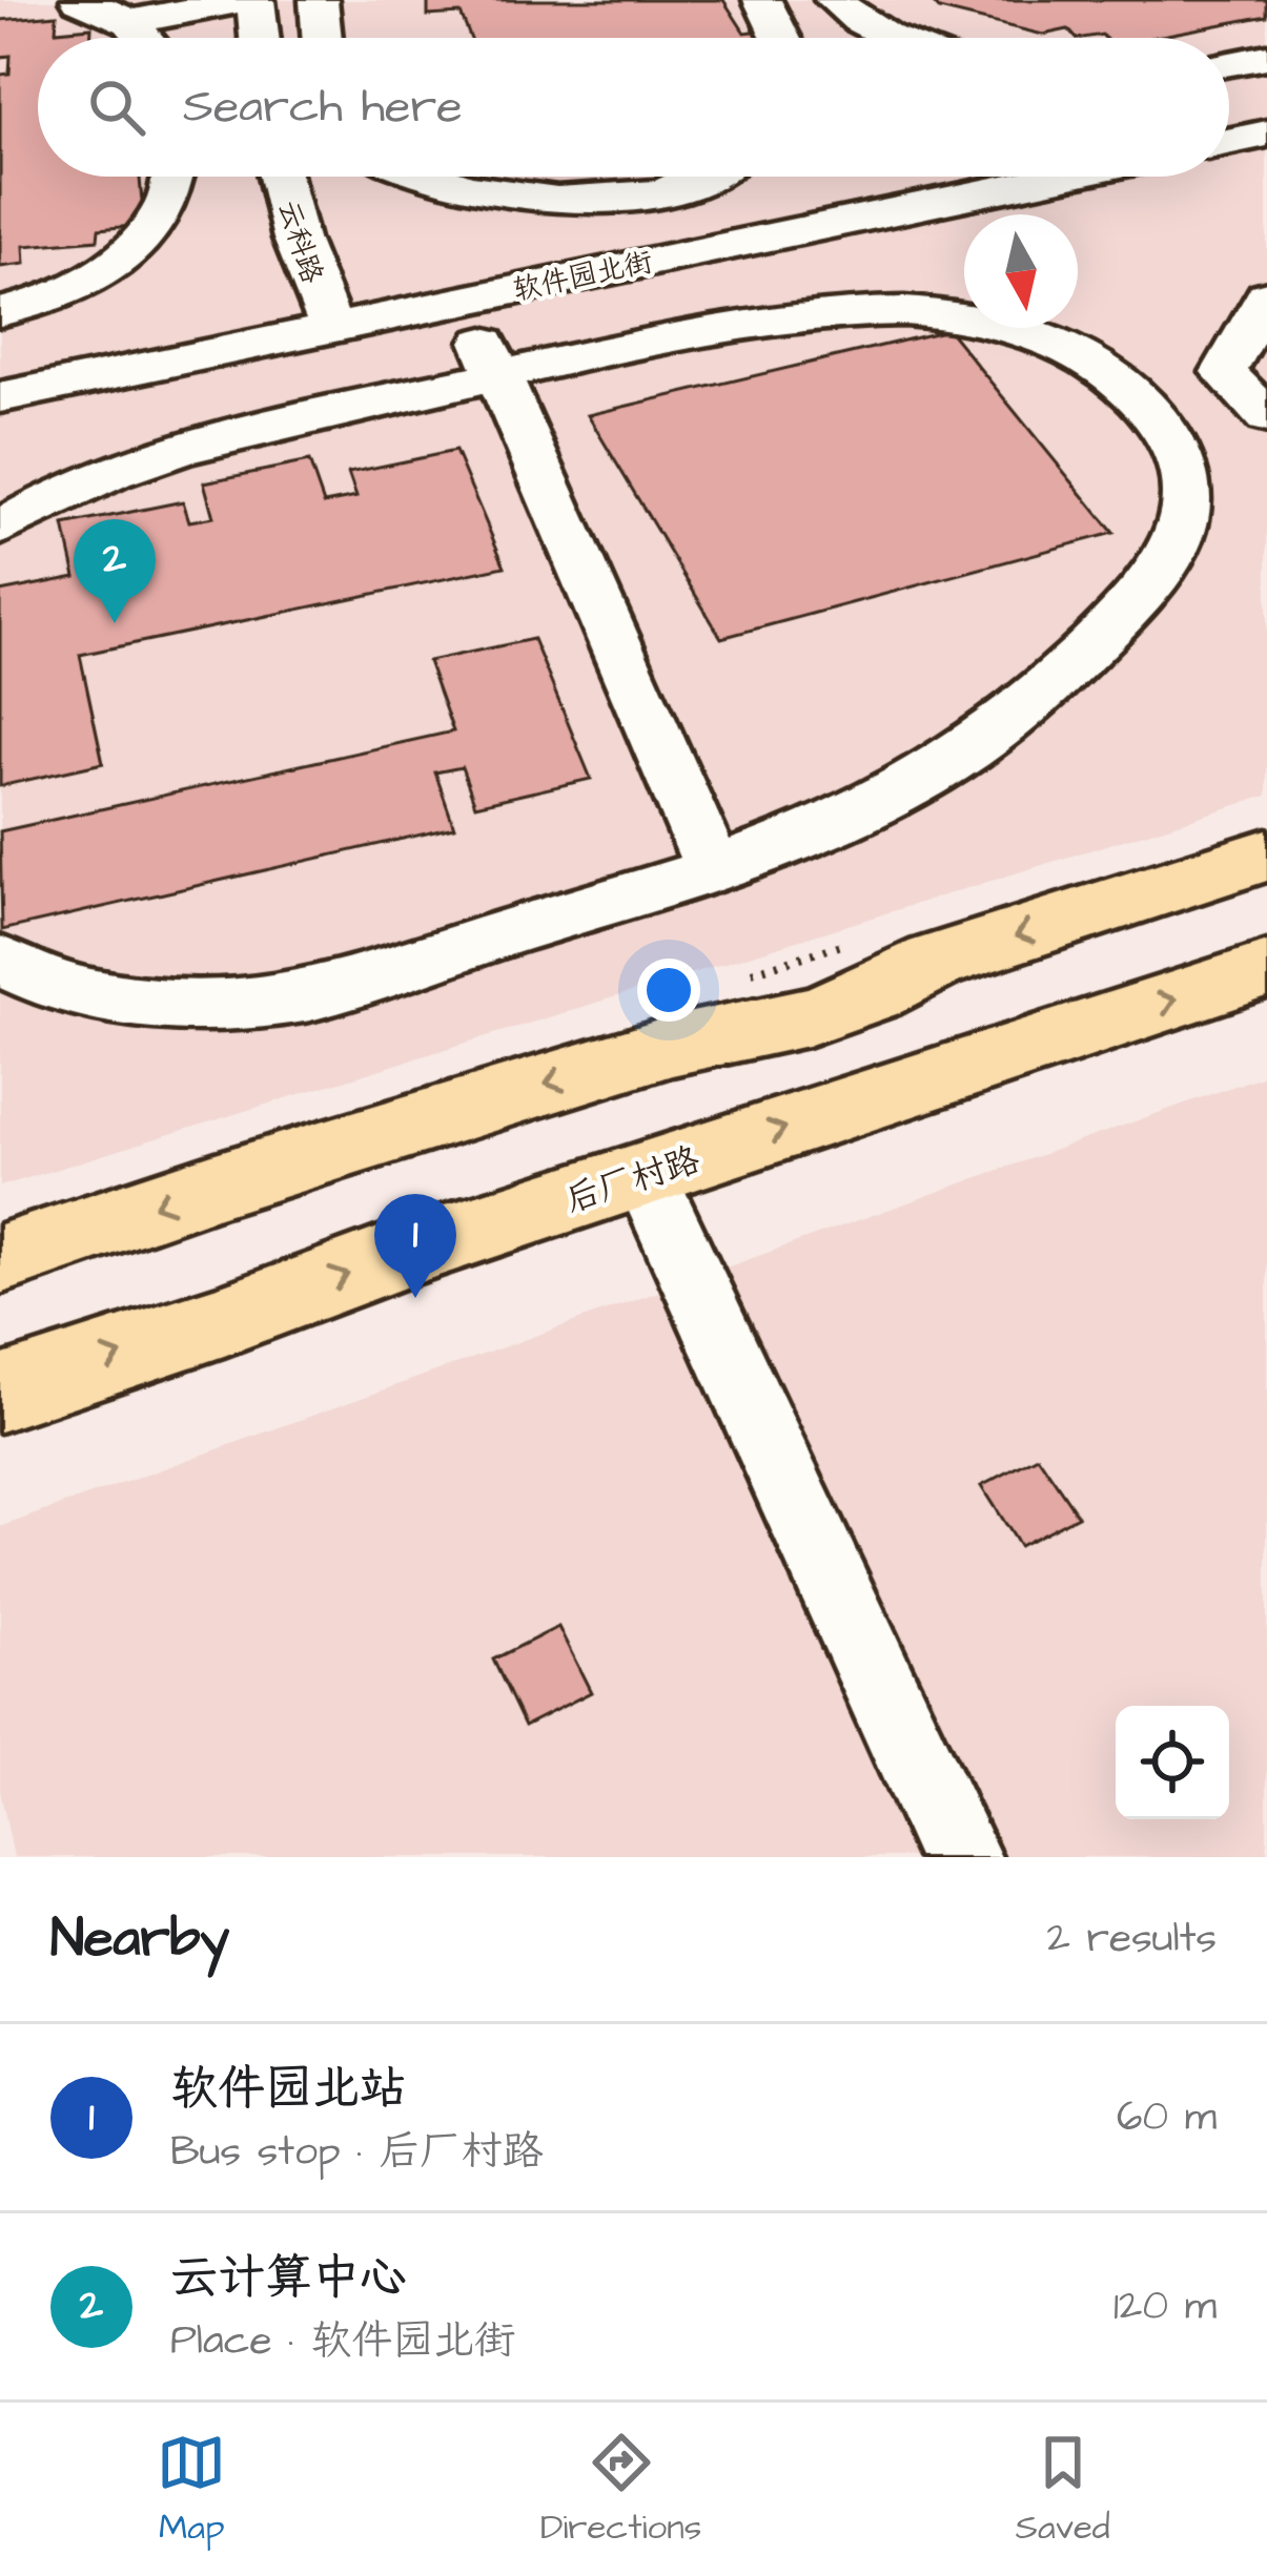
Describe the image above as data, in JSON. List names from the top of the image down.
{
  "streets": {
    "main road": ["后厂村路"],
    "street": ["云科路", "软件园北街"]
  },
  "crossings": [
    ["云科路", "软件园北街"]
  ],
  "north": "bottom",
  "page": {
    "search": "Search here",
    "pins": ["2", "1"],
    "heading": ["Nearby", "2 results"],
    "list": [
      {
        "mark": "1",
        "name": "软件园北站",
        "note": "Bus stop · 后厂村路",
        "value": "60 m"
      },
      {
        "mark": "2",
        "name": "云计算中心",
        "note": "Place · 软件园北街",
        "value": "120 m"
      }
    ],
    "nav": ["Map", "Directions", "Saved"]
  }
}
